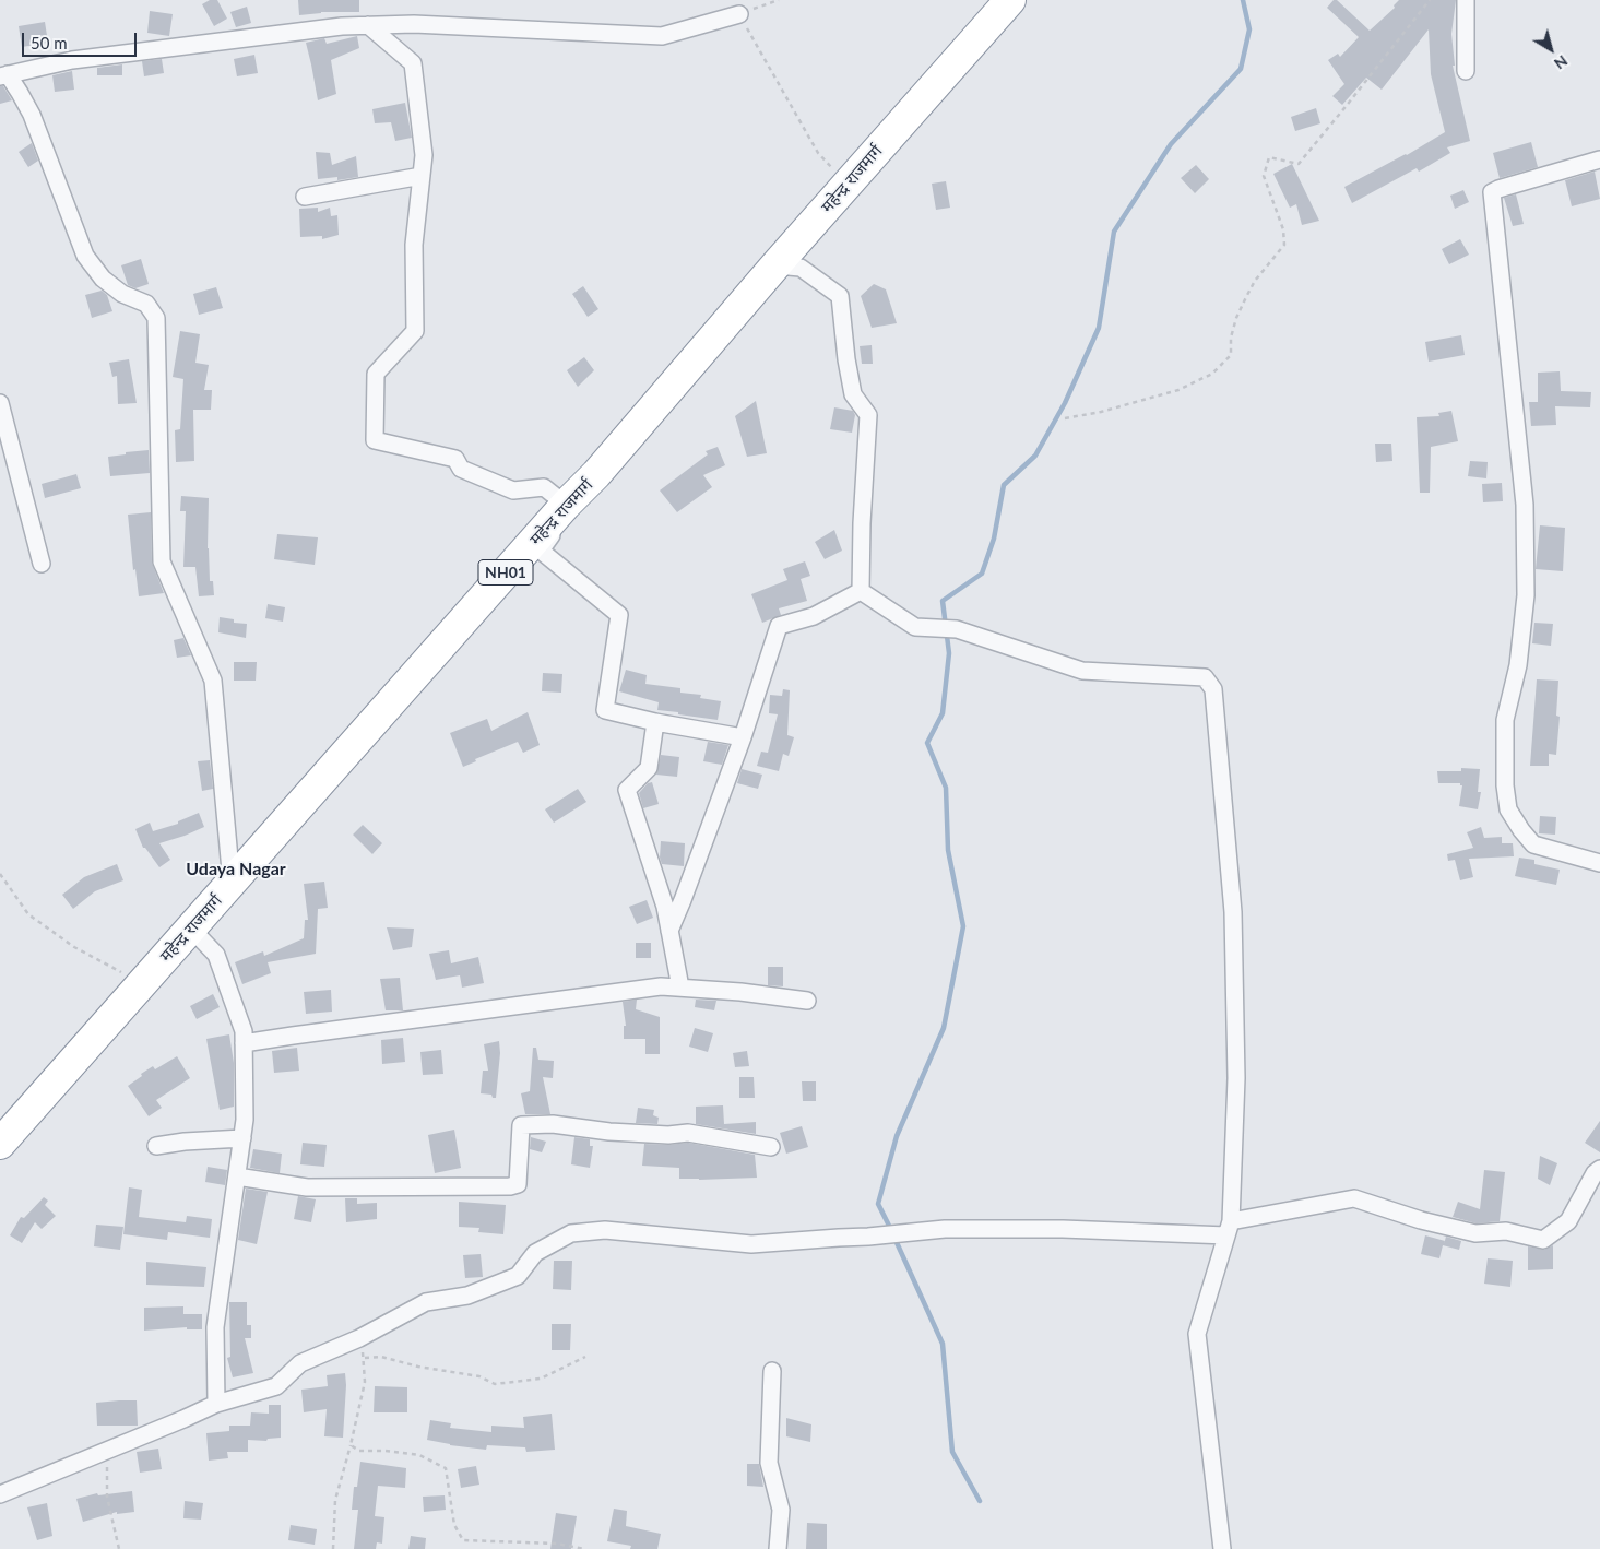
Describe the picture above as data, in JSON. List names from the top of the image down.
{
  "streets": {
    "highway": ["महेन्द्र राजमार्ग", "NH01"]
  },
  "districts": ["Udaya Nagar"],
  "scale_bar": "50 m",
  "north": "bottom right"
}
